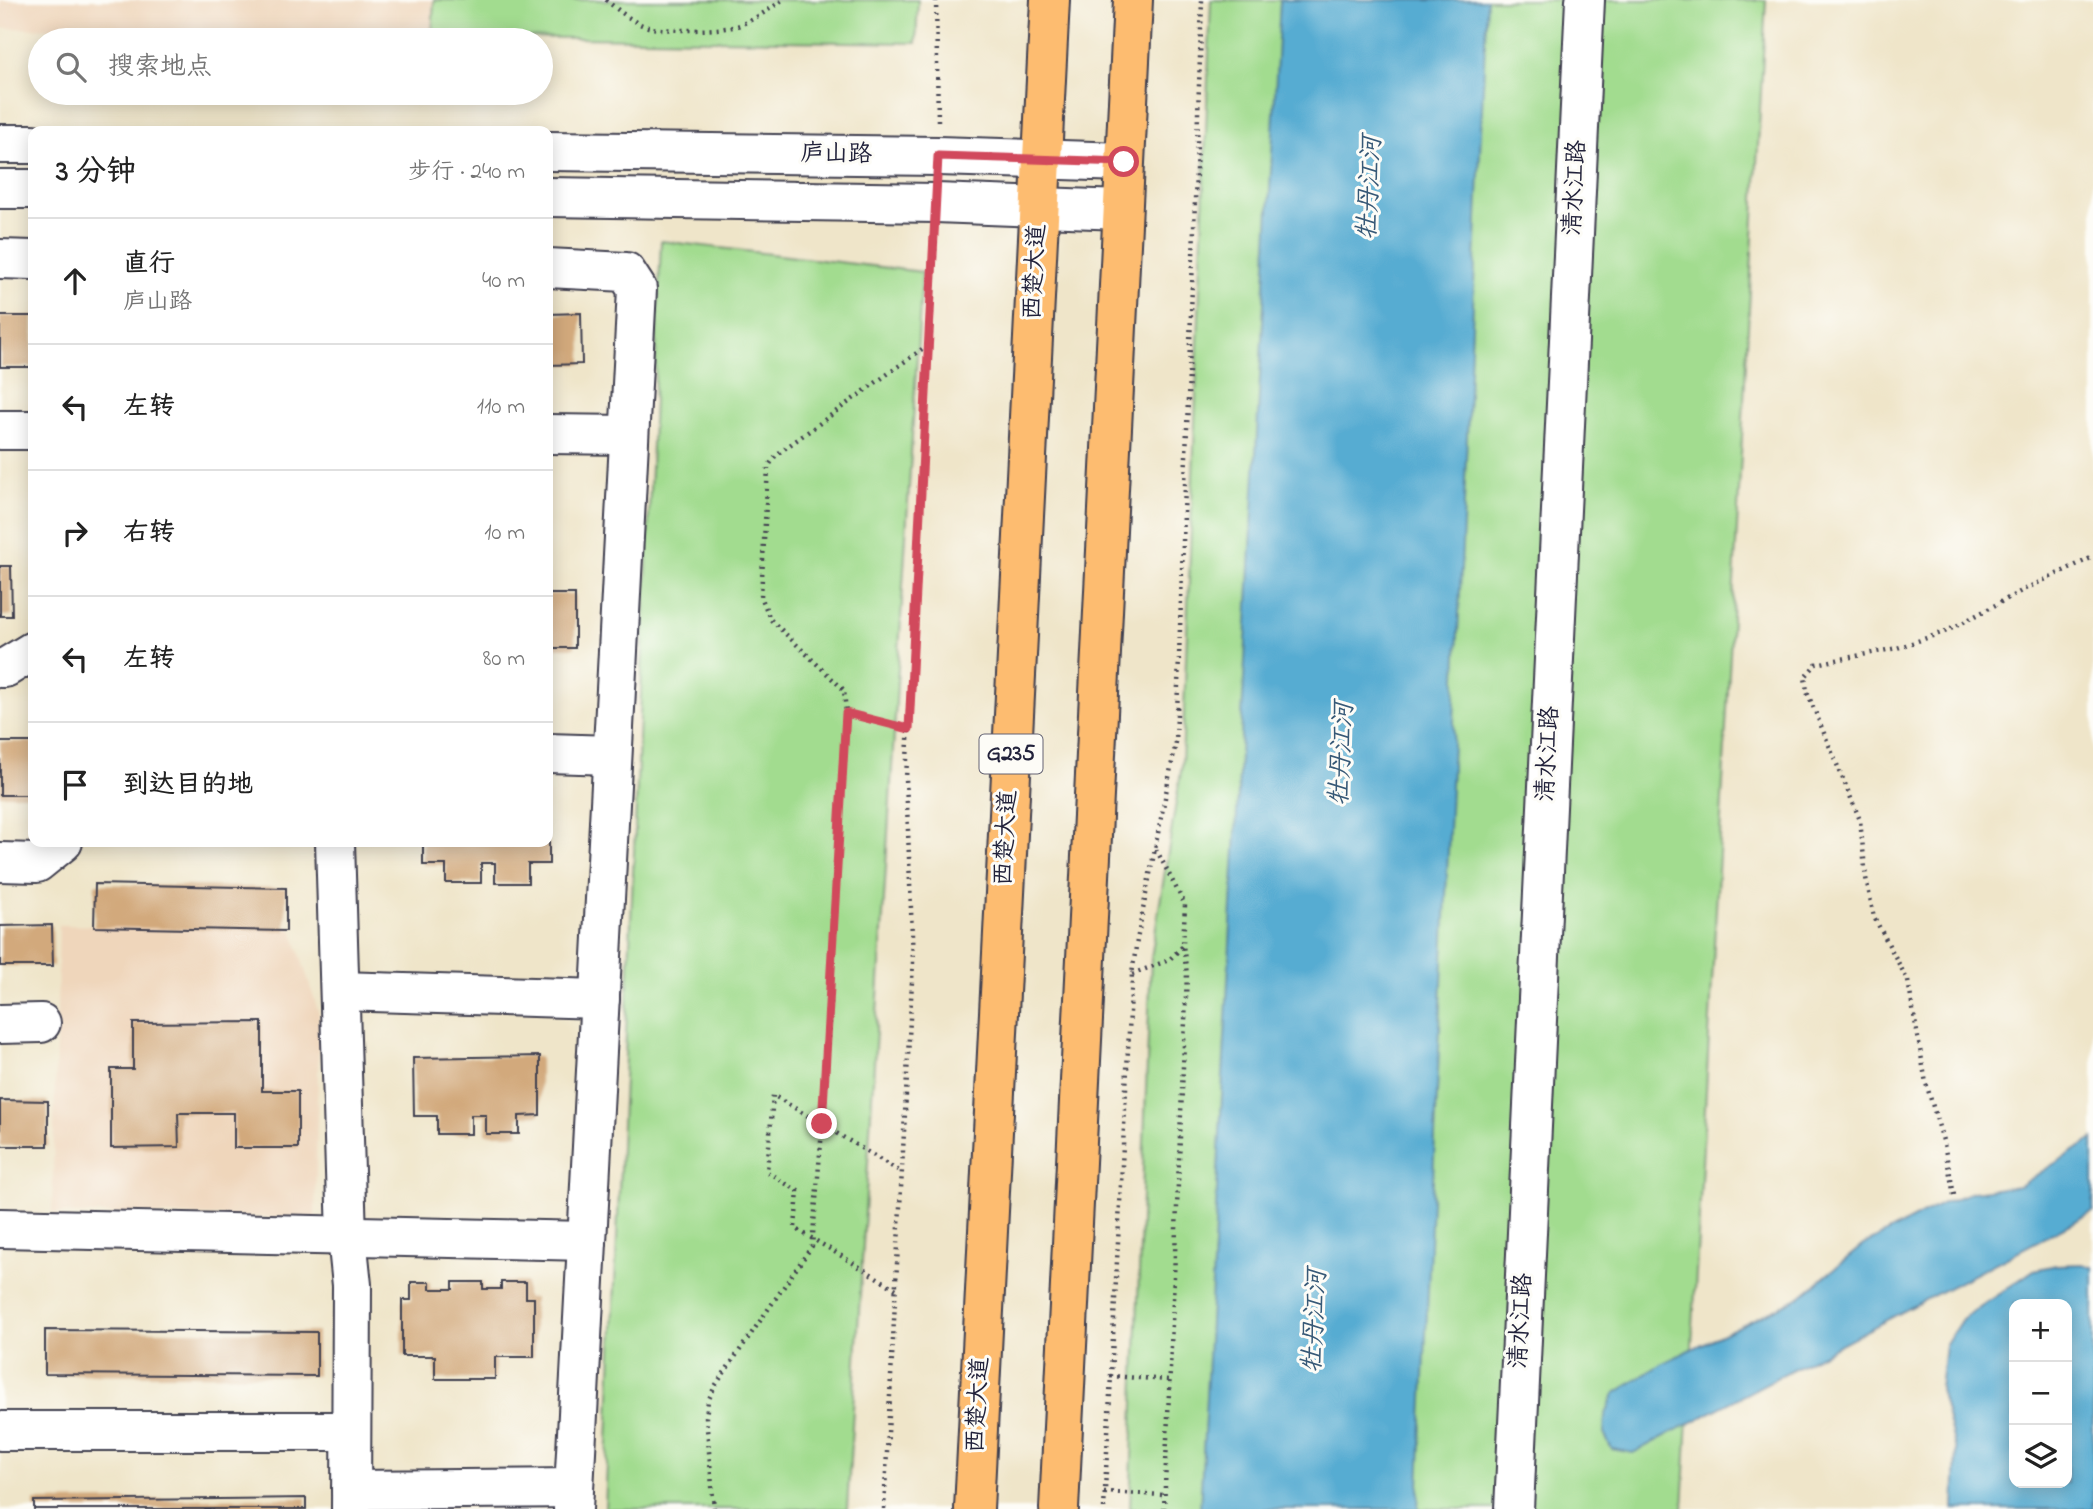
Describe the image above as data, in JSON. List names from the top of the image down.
{
  "streets": {
    "highway": ["西楚大道", "G235"],
    "street": ["庐山路", "清水江路"]
  },
  "crossings": [
    ["庐山路", "西楚大道"]
  ],
  "water": ["牡丹江河"],
  "page": {
    "search": "搜索地点",
    "heading": ["3 分钟", "步行 · 240 m"],
    "list": [
      ["直行", "庐山路", "40 m"],
      ["左转", "110 m"],
      ["右转", "10 m"],
      ["左转", "80 m"],
      "到达目的地"
    ],
    "map_buttons": ["+", "−"]
  }
}
